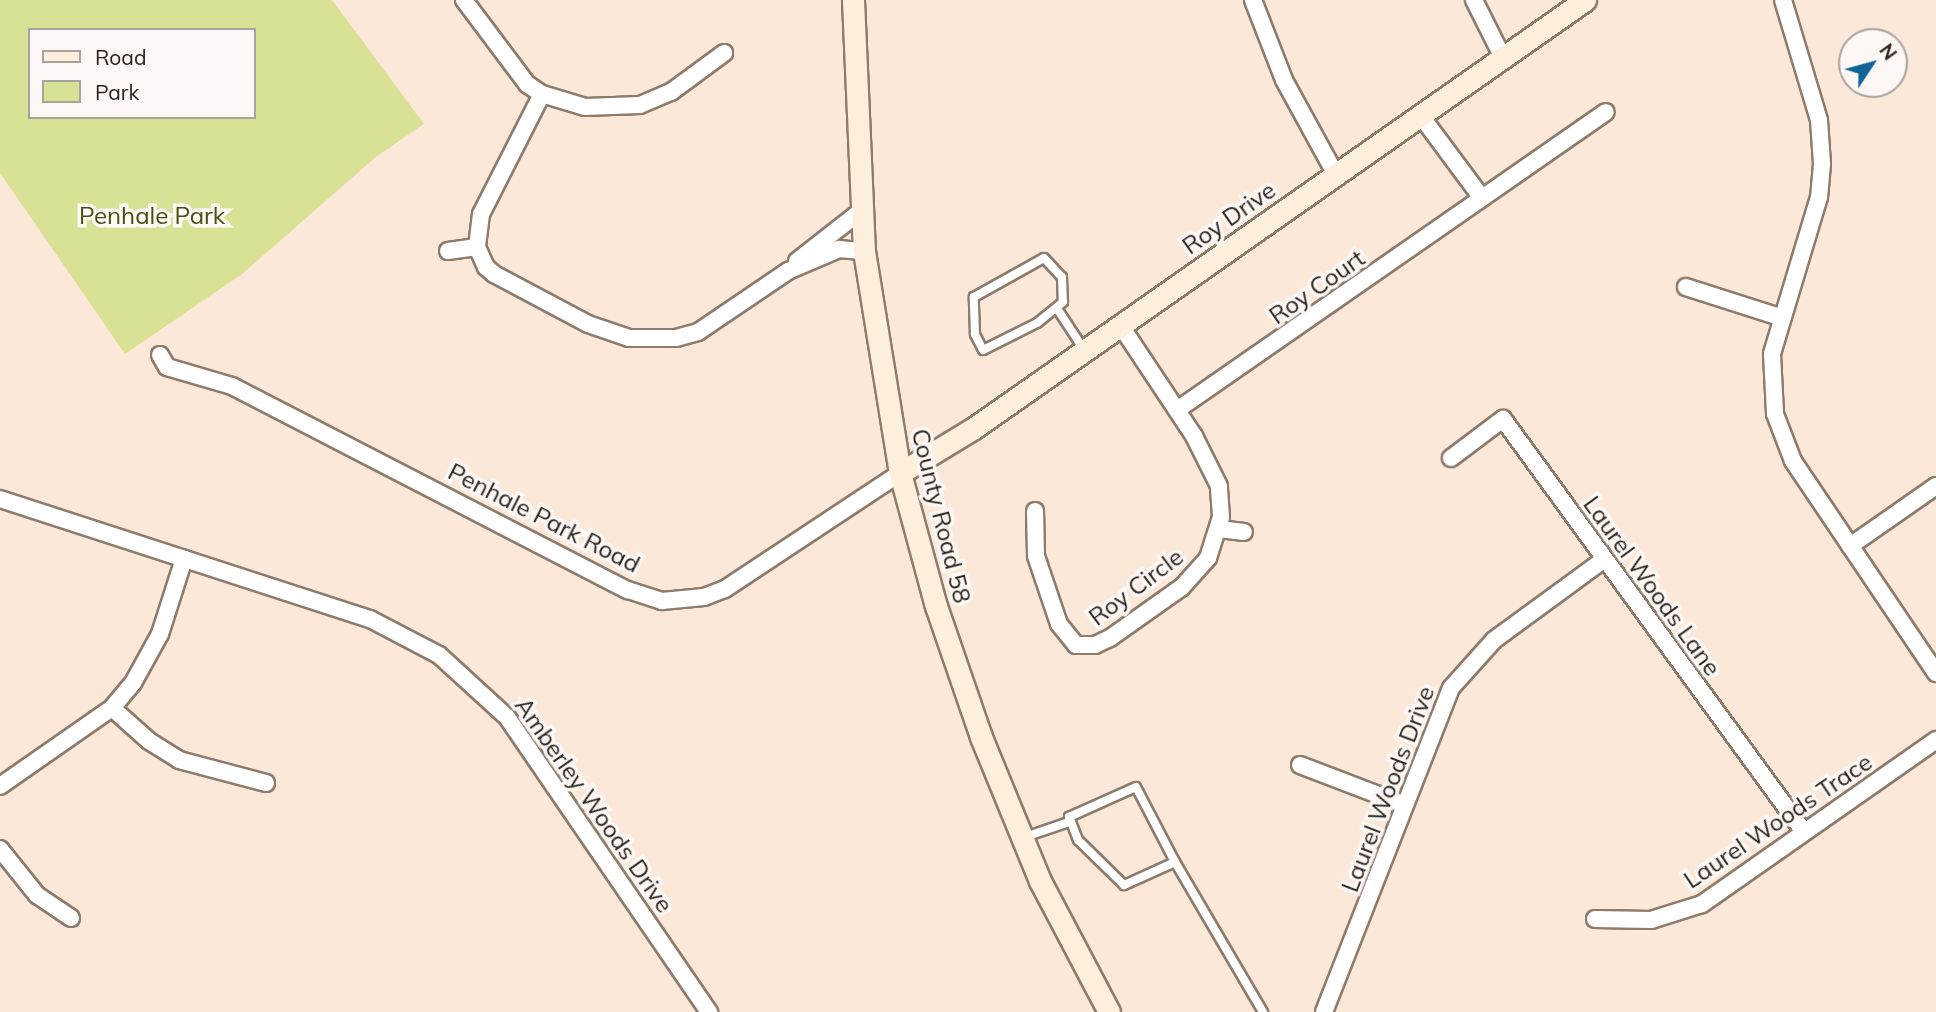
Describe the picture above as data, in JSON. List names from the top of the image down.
{
  "streets": {
    "street": [
      "Roy Drive",
      "Roy Court",
      "County Road 58",
      "Penhale Park Road",
      "Laurel Woods Lane",
      "Roy Circle",
      "Laurel Woods Drive",
      "Amberley Woods Drive",
      "Laurel Woods Trace"
    ]
  },
  "crossings": [
    ["Roy Drive", "County Road 58"],
    ["Roy Drive", "Penhale Park Road"],
    ["Roy Drive", "Roy Circle"],
    ["Roy Court", "Roy Circle"],
    ["County Road 58", "Penhale Park Road"],
    ["Laurel Woods Lane", "Laurel Woods Drive"],
    ["Laurel Woods Lane", "Laurel Woods Trace"]
  ],
  "parks": ["Penhale Park"],
  "legend": ["Road", "Park"],
  "north": "top right"
}
